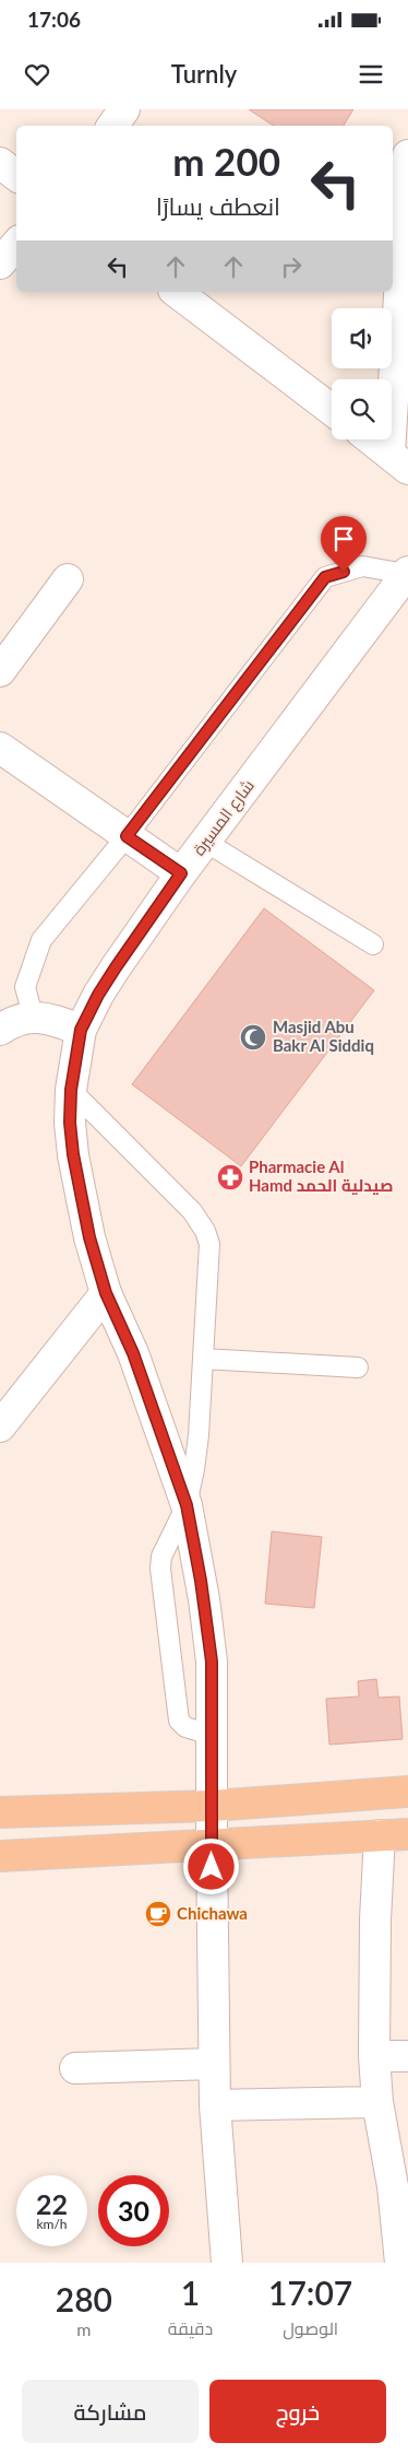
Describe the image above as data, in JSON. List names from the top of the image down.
{
  "streets": {
    "street": ["شارع المسيرة"]
  },
  "places": {
    "mosque": ["Masjid Abu Bakr Al Siddiq"],
    "pharmacy": ["Pharmacie Al Hamd صيدلية الحمد"],
    "cafe": ["Chichawa"]
  },
  "page": {
    "status": "17:06",
    "header": "Turnly",
    "turn": ["200 m", "انعطف يسارًا"],
    "speed": "22 km/h",
    "limit": "30",
    "eta": [
      "17:07",
      "الوصول",
      "1",
      "دقيقة",
      "280",
      "m"
    ],
    "buttons": ["خروج", "مشاركة"]
  }
}
